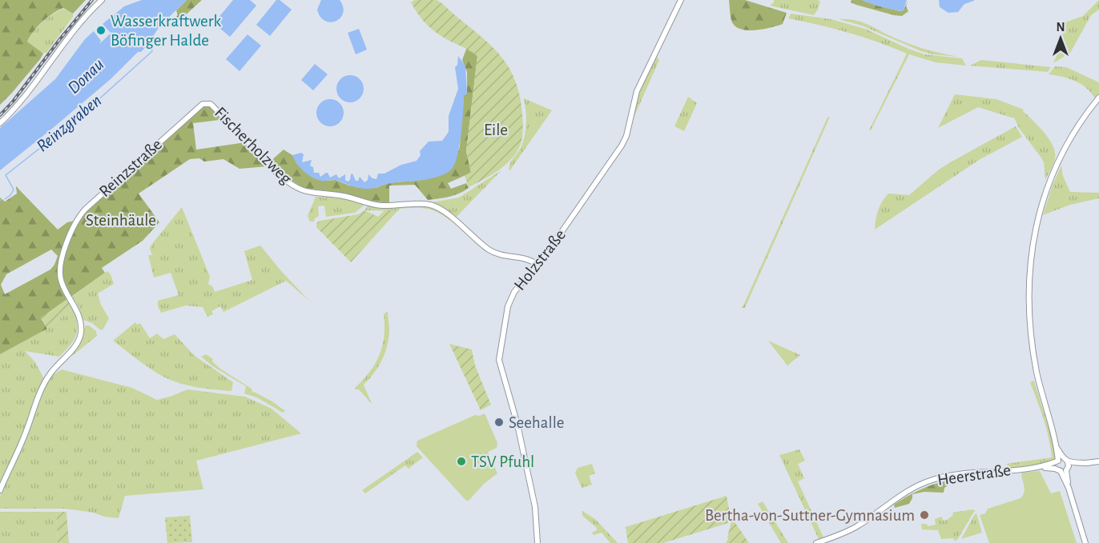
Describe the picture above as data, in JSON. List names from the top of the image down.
{
  "streets": {
    "street": [
      "Fischerholzweg",
      "Reinzstraße",
      "Holzstraße",
      "Heerstraße"
    ]
  },
  "crossings": [
    ["Fischerholzweg", "Reinzstraße"],
    ["Fischerholzweg", "Holzstraße"]
  ],
  "water": ["Donau", "Reinzgraben"],
  "parks": ["Eile", "Steinhäule"],
  "places": [
    "Wasserkraftwerk Böfinger Halde",
    "Seehalle",
    "TSV Pfuhl",
    "Bertha-von-Suttner-Gymnasium"
  ],
  "north": "top"
}
